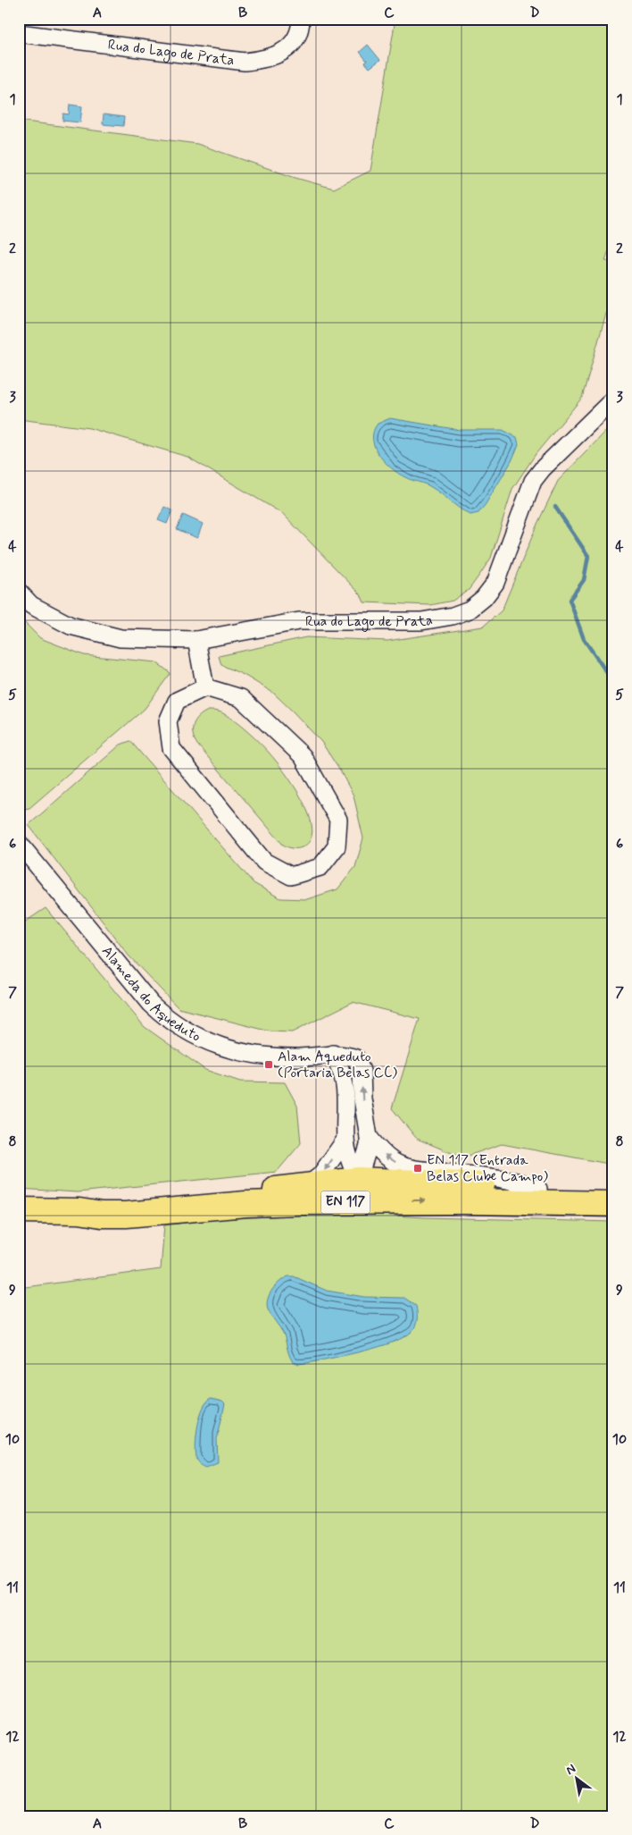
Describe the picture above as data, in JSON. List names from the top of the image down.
{
  "streets": {
    "main road": ["EN 117"],
    "street": ["Rua do Lago de Prata", "Alameda do Aqueduto"]
  },
  "crossings": [
    ["Alameda do Aqueduto", "EN 117"]
  ],
  "places": {
    "transit": ["Alam Aqueduto (Portaria Belas CC)", "EN 117 (Entrada Belas Clube Campo)"]
  },
  "north": "top left",
  "grid": {
    "columns": [
      "A",
      "B",
      "C",
      "D"
    ],
    "rows": [
      "1",
      "2",
      "3",
      "4",
      "5",
      "6",
      "7",
      "8",
      "9",
      "10",
      "11",
      "12"
    ]
  }
}
